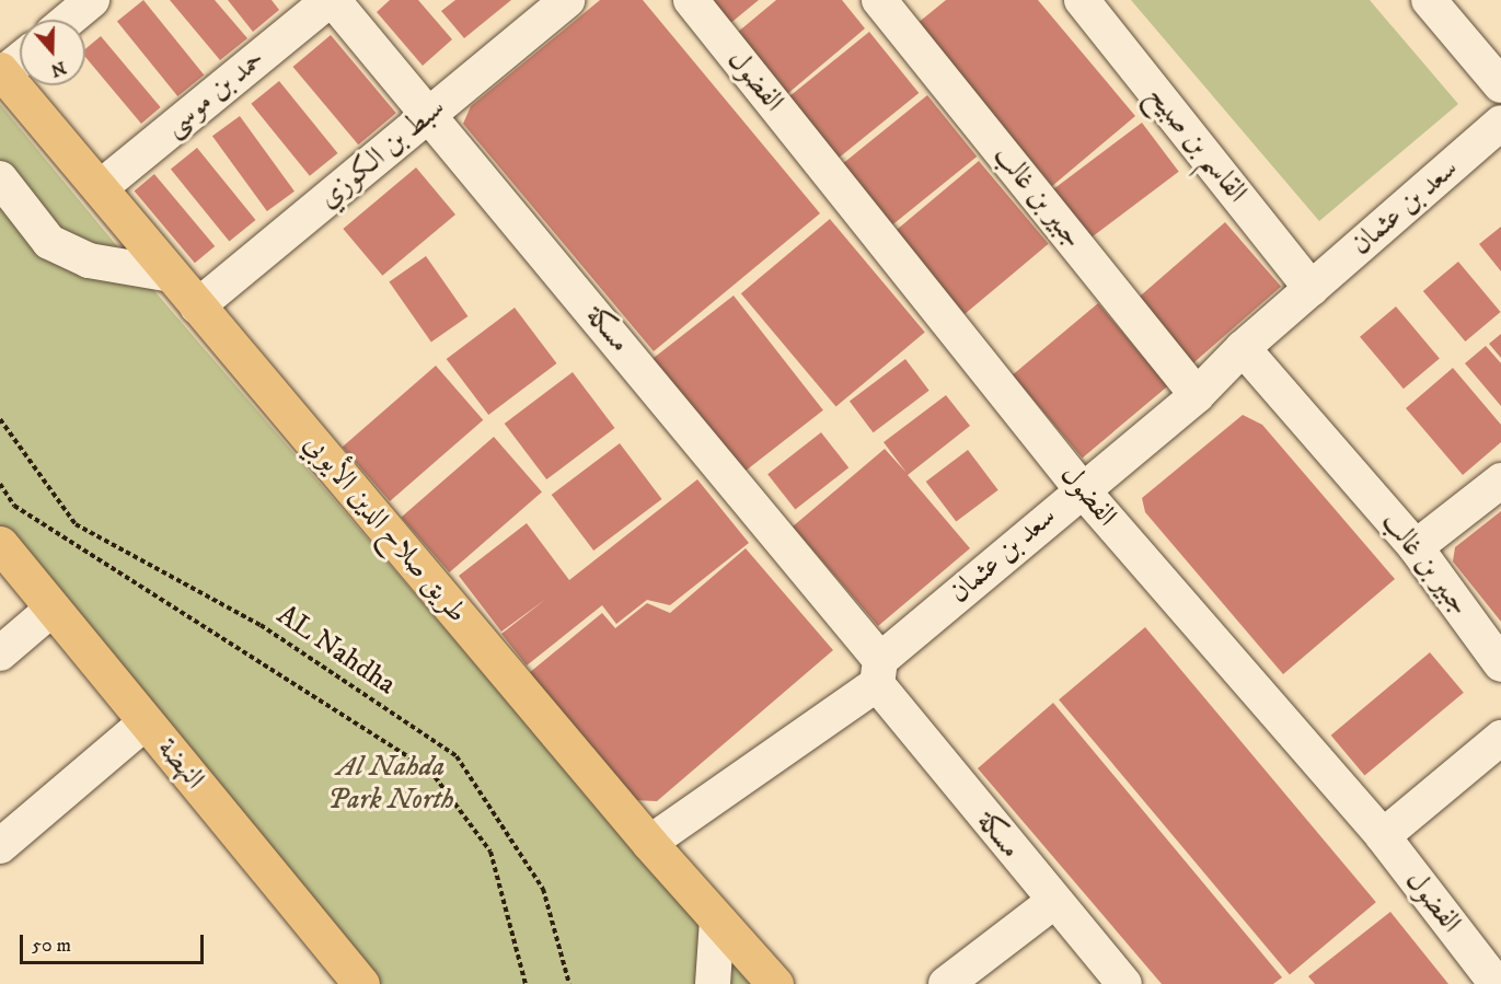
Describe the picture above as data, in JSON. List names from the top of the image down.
{
  "streets": {
    "main road": ["طريق صلاح الدين الأيوبي", "النهضة"],
    "street": [
      "الفضول",
      "حمد بن موسى",
      "القاسم بن صبيح",
      "سبط بن الكوزي",
      "جبير بن غالب",
      "سعد بن عثمان",
      "مسكة"
    ],
    "path": ["AL Nahdha"]
  },
  "crossings": [
    ["الفضول", "سعد بن عثمان"],
    ["حمد بن موسى", "مسكة"],
    ["حمد بن موسى", "طريق صلاح الدين الأيوبي"],
    ["القاسم بن صبيح", "سعد بن عثمان"],
    ["سبط بن الكوزي", "مسكة"],
    ["سبط بن الكوزي", "طريق صلاح الدين الأيوبي"],
    ["جبير بن غالب", "سعد بن عثمان"],
    ["سعد بن عثمان", "مسكة"],
    ["سعد بن عثمان", "طريق صلاح الدين الأيوبي"]
  ],
  "parks": ["Al Nahda Park North"],
  "scale_bar": "50 m",
  "north": "bottom"
}
